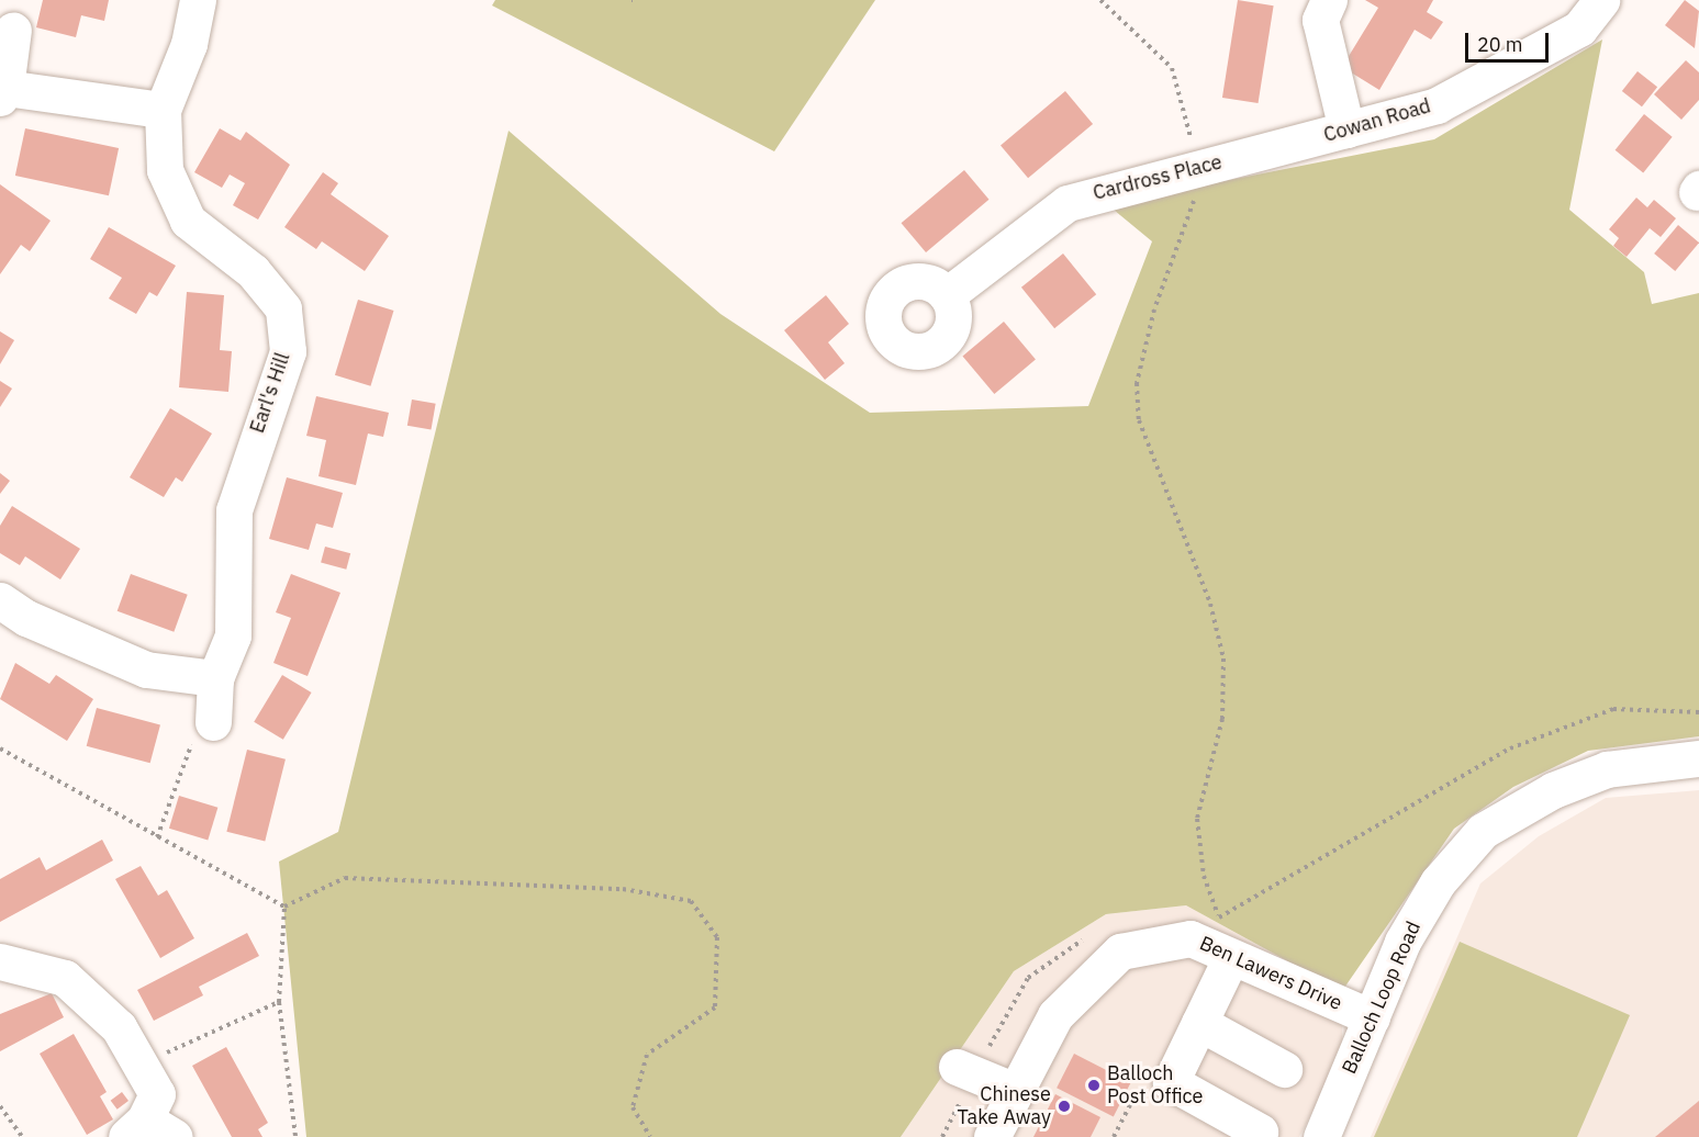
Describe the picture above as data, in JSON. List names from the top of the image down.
{
  "streets": {
    "street": [
      "Cowan Road",
      "Cardross Place",
      "Earl's Hill",
      "Ben Lawers Drive",
      "Balloch Loop Road"
    ]
  },
  "crossings": [
    ["Cowan Road", "Cardross Place"],
    ["Ben Lawers Drive", "Balloch Loop Road"]
  ],
  "places": ["Balloch Post Office", "Chinese Take Away"],
  "scale_bar": "20 m"
}
